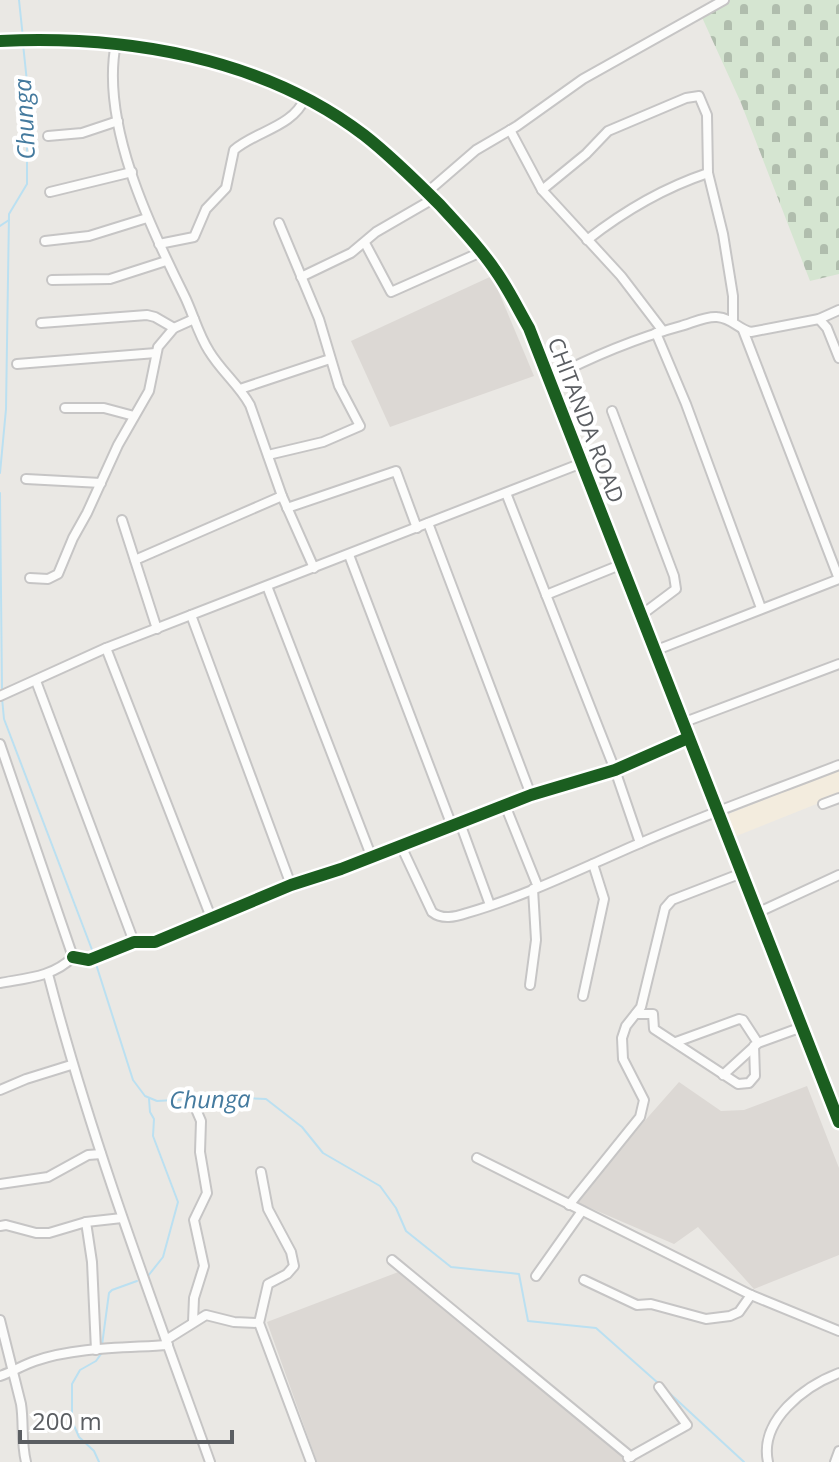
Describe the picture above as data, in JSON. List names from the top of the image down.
{
  "streets": {
    "street": ["CHITANDA ROAD"]
  },
  "water": ["Chunga"],
  "scale_bar": "200 m"
}
